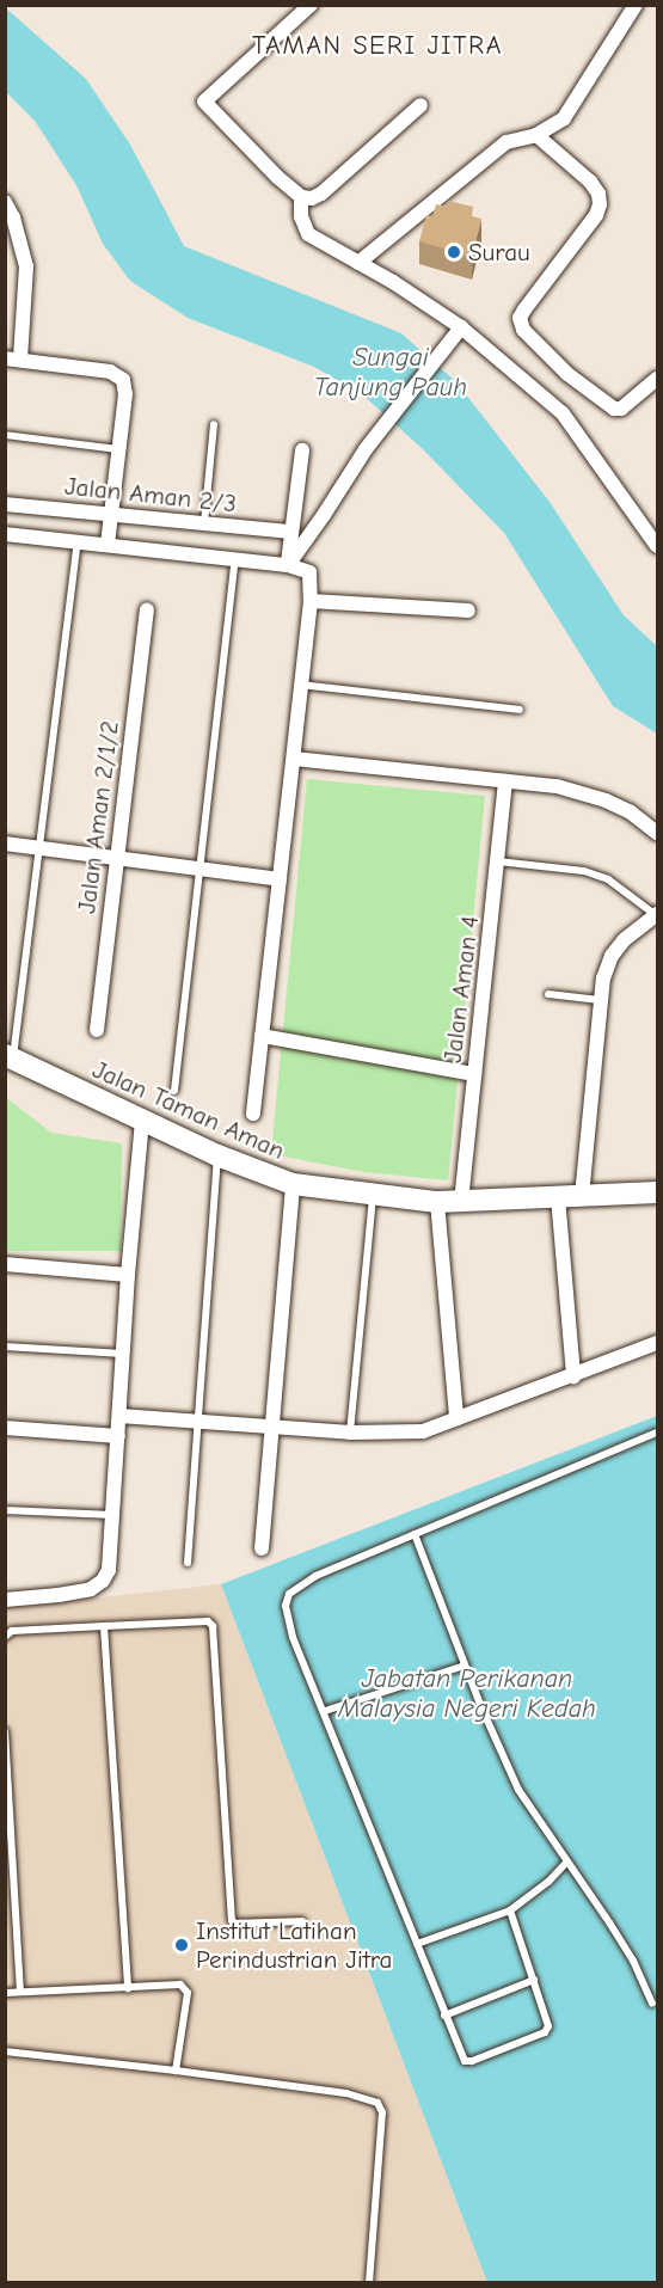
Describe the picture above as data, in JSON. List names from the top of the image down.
{
  "streets": {
    "street": [
      "Jalan Aman 2/3",
      "Jalan Aman 2/1/2",
      "Jalan Aman 4",
      "Jalan Taman Aman"
    ]
  },
  "crossings": [
    ["Jalan Aman 4", "Jalan Taman Aman"]
  ],
  "districts": ["TAMAN SERI JITRA"],
  "water": ["Sungai Tanjung Pauh", "Jabatan Perikanan Malaysia Negeri Kedah"],
  "places": ["Surau", "Institut Latihan Perindustrian Jitra"]
}
